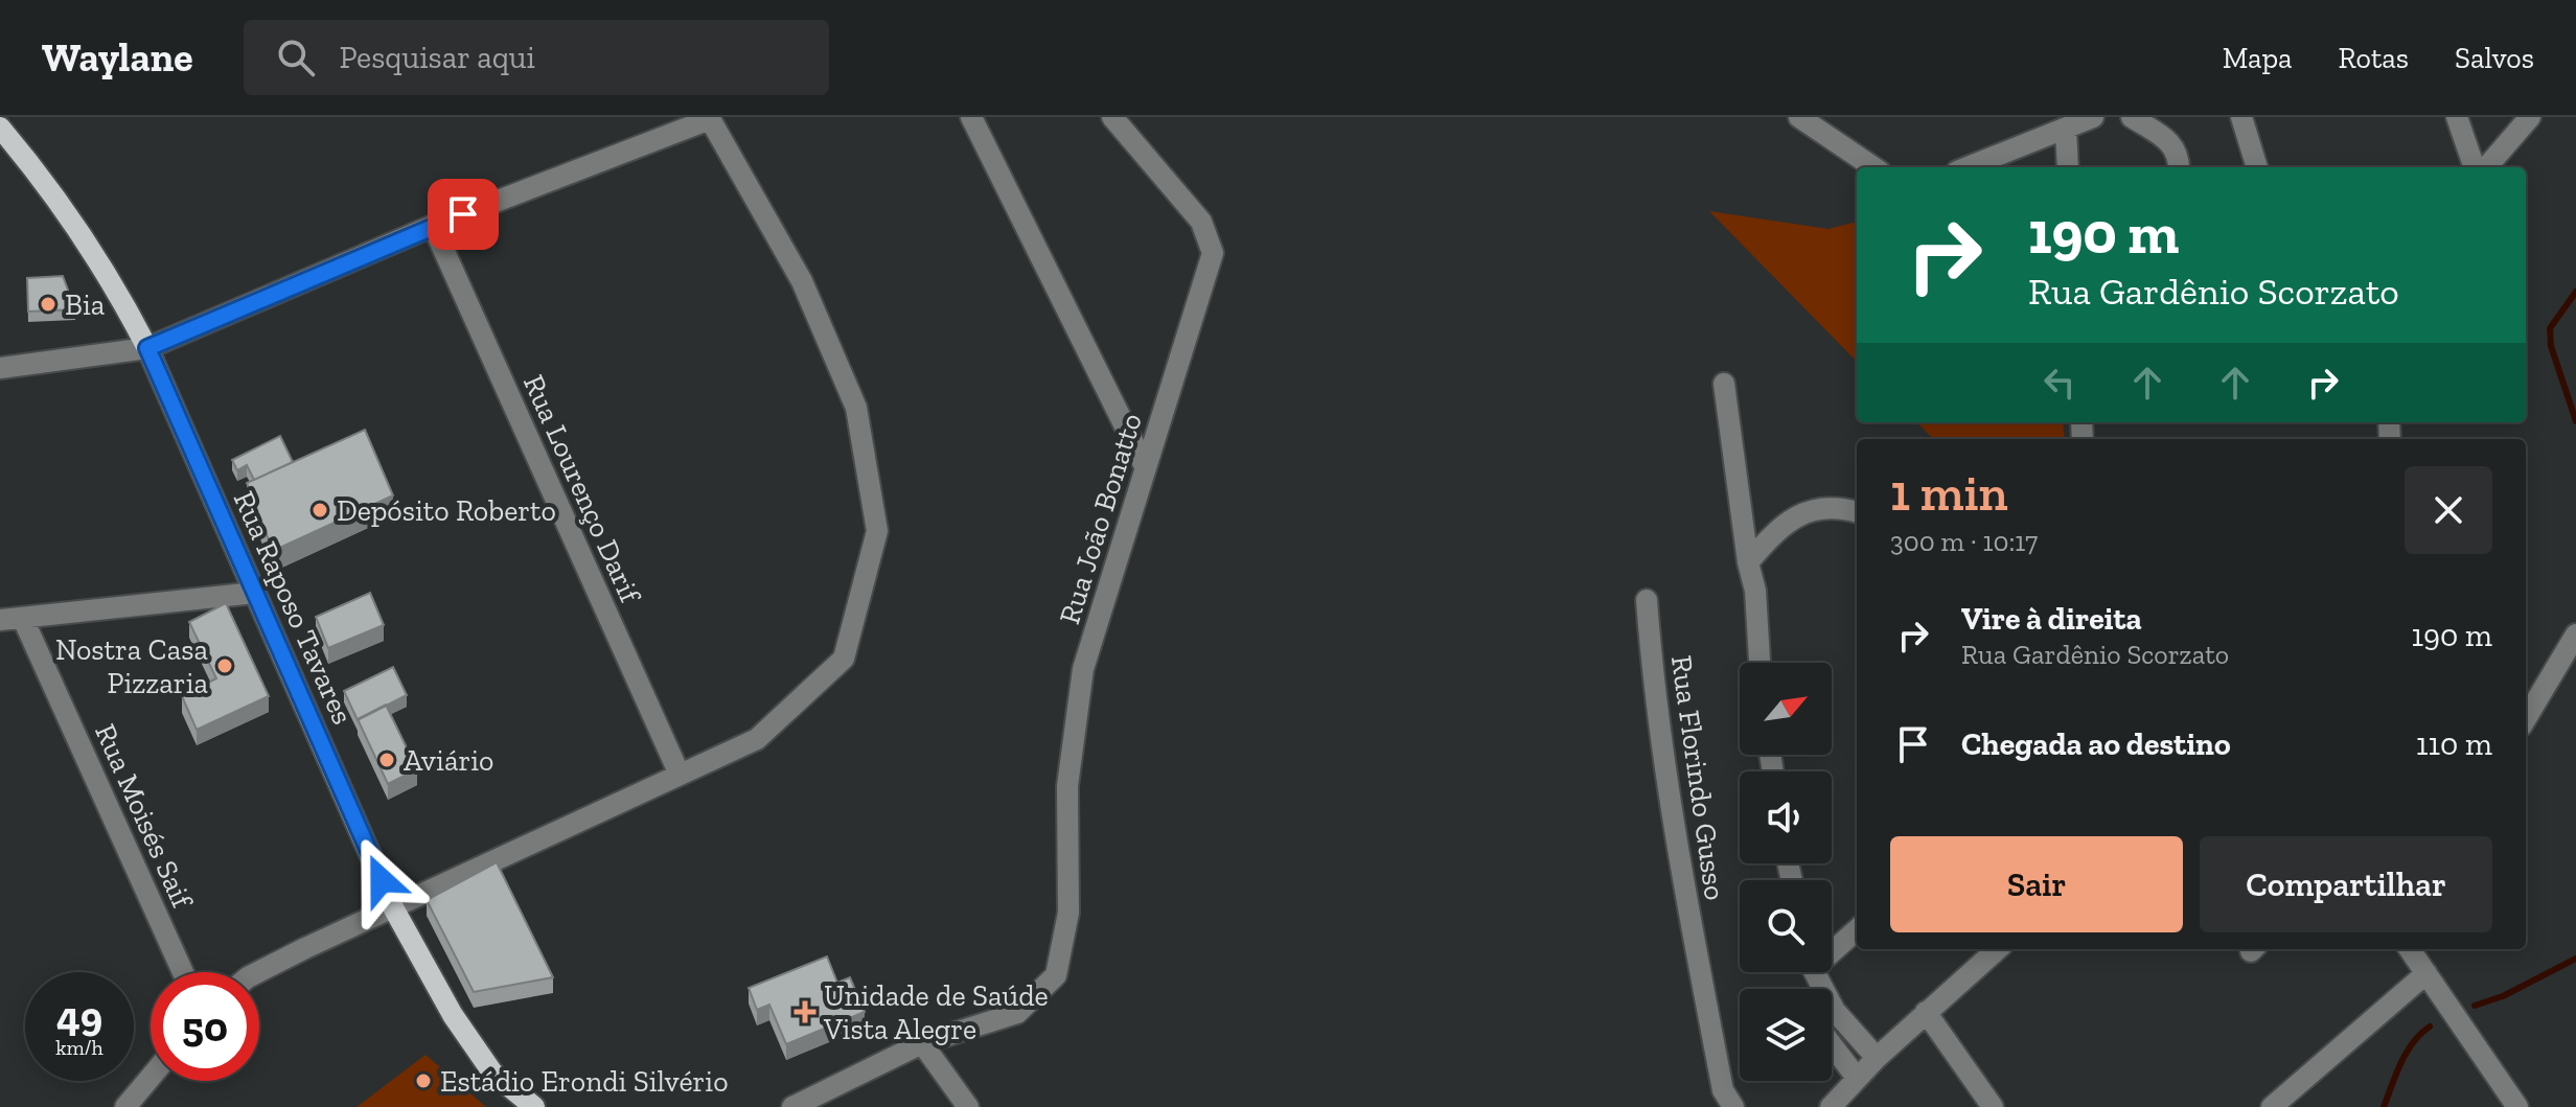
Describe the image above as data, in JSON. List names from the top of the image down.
{
  "streets": {
    "main road": ["Rua Raposo Tavares"],
    "street": [
      "Rua Lourenço Darif",
      "Rua João Bonatto",
      "Rua Florindo Gusso",
      "Rua Moisés Saif"
    ]
  },
  "places": {
    "other": [
      "Bia",
      "Depósito Roberto",
      "Nostra Casa Pizzaria",
      "Aviário",
      "Estádio Erondi Silvério"
    ],
    "health": ["Unidade de Saúde Vista Alegre"]
  },
  "north": "top right",
  "page": {
    "header": "Waylane",
    "search": "Pesquisar aqui",
    "nav": ["Mapa", "Rotas", "Salvos"],
    "turn": ["190 m", "Rua Gardênio Scorzato"],
    "heading": ["1 min", "300 m · 10:17"],
    "list": [
      {
        "name": "Vire à direita",
        "note": "Rua Gardênio Scorzato",
        "value": "190 m"
      },
      {
        "name": "Chegada ao destino",
        "value": "110 m"
      }
    ],
    "buttons": ["Sair", "Compartilhar"],
    "speed": "49 km/h",
    "limit": "50"
  }
}
